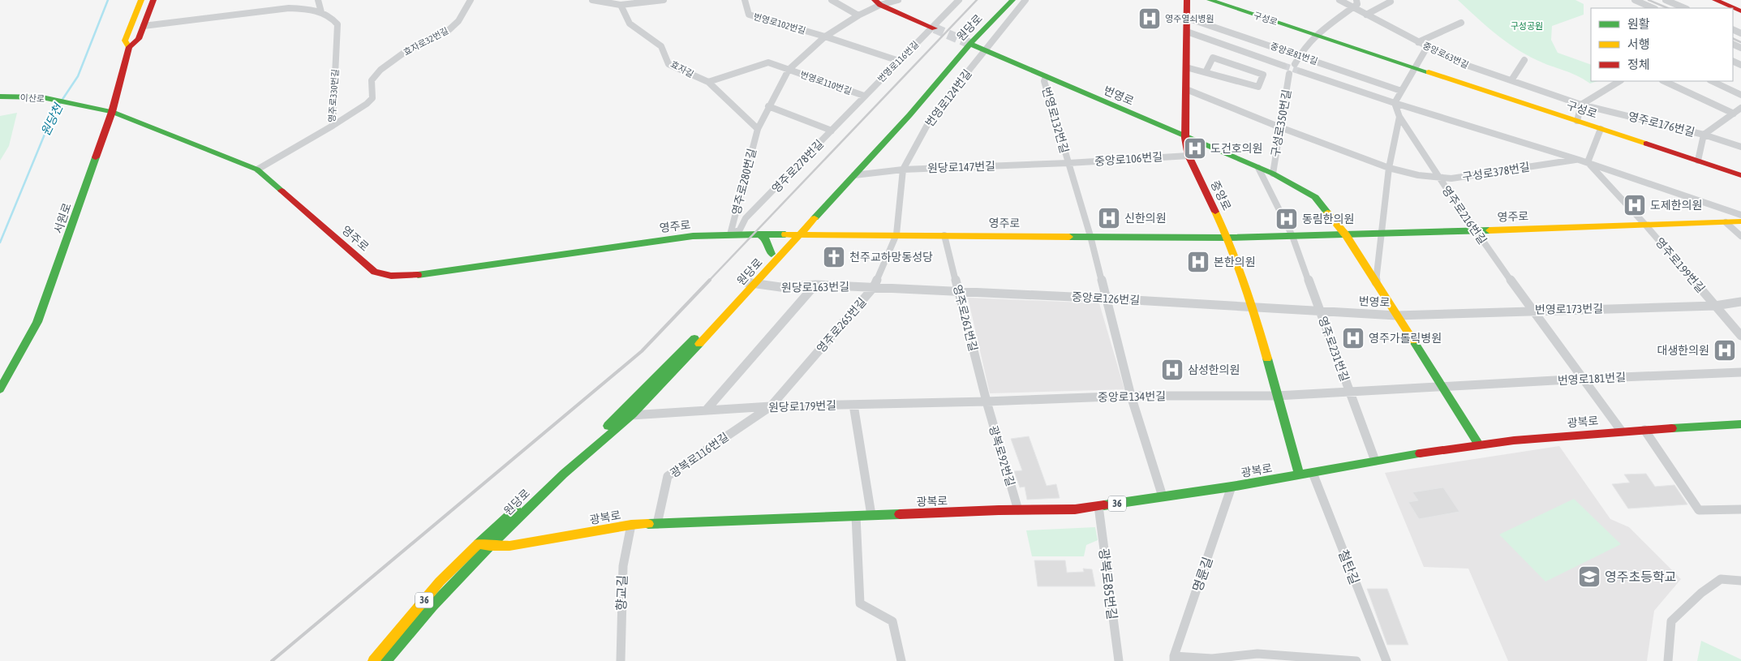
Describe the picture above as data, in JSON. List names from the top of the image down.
{
  "streets": {
    "main road": [
      "구성로",
      "원당로",
      "번영로",
      "이산로",
      "중앙로",
      "영주로",
      "서원로",
      "광복로",
      "36"
    ],
    "street": [
      "번영로102번길",
      "효자로32번길",
      "중앙로81번길",
      "중앙로63번길",
      "번영로116번길",
      "효자길",
      "번영로110번길",
      "영주로330번길",
      "번영로124번길",
      "번영로132번길",
      "구성로350번길",
      "영주로176번길",
      "중앙로106번길",
      "영주로278번길",
      "원당로147번길",
      "구성로378번길",
      "영주로280번길",
      "영주로216번길",
      "영주로199번길",
      "원당로163번길",
      "중앙로126번길",
      "번영로173번길",
      "영주로261번길",
      "영주로265번길",
      "영주로231번길",
      "번영로181번길",
      "중앙로134번길",
      "원당로179번길",
      "광복로116번길",
      "광복로92번길",
      "철탄길",
      "명륜길",
      "광복로85번길",
      "향교길"
    ]
  },
  "crossings": [
    ["번영로102번길", "번영로110번길"],
    ["원당로", "번영로"],
    ["원당로", "원당로147번길"],
    ["원당로", "영주로"],
    ["원당로", "원당로163번길"],
    ["원당로", "원당로179번길"],
    ["원당로", "광복로"],
    ["원당로", "36"],
    ["효자로32번길", "영주로330번길"],
    ["중앙로81번길", "중앙로"],
    ["중앙로63번길", "영주로176번길"],
    ["번영로116번길", "번영로110번길"],
    ["번영로116번길", "영주로278번길"],
    ["효자길", "번영로110번길"],
    ["효자길", "영주로280번길"],
    ["번영로110번길", "영주로278번길"],
    ["번영로110번길", "영주로280번길"],
    ["영주로330번길", "영주로"],
    ["번영로", "번영로124번길"],
    ["번영로", "번영로132번길"],
    ["번영로", "구성로350번길"],
    ["번영로", "중앙로"],
    ["번영로", "영주로"],
    ["번영로", "중앙로126번길"],
    ["번영로", "번영로173번길"],
    ["번영로", "영주로231번길"],
    ["번영로", "번영로181번길"],
    ["번영로", "광복로"],
    ["이산로", "영주로"],
    ["이산로", "서원로"],
    ["번영로124번길", "원당로147번길"],
    ["번영로124번길", "영주로265번길"],
    ["번영로132번길", "중앙로106번길"],
    ["번영로132번길", "원당로147번길"],
    ["번영로132번길", "영주로"],
    ["번영로132번길", "중앙로126번길"],
    ["번영로132번길", "중앙로134번길"],
    ["번영로132번길", "광복로"],
    ["구성로350번길", "구성로378번길"],
    ["중앙로106번길", "원당로147번길"],
    ["중앙로106번길", "중앙로"],
    ["영주로278번길", "영주로280번길"],
    ["영주로278번길", "영주로"],
    ["원당로147번길", "영주로265번길"],
    ["구성로378번길", "중앙로"],
    ["구성로378번길", "영주로216번길"],
    ["영주로280번길", "영주로"],
    ["중앙로", "영주로"],
    ["중앙로", "중앙로126번길"],
    ["중앙로", "중앙로134번길"],
    ["중앙로", "광복로"],
    ["영주로216번길", "영주로"],
    ["영주로216번길", "번영로173번길"],
    ["영주로216번길", "번영로181번길"],
    ["영주로216번길", "광복로"],
    ["영주로", "서원로"],
    ["영주로", "영주로199번길"],
    ["영주로", "영주로261번길"],
    ["영주로", "영주로265번길"],
    ["영주로", "영주로231번길"],
    ["영주로199번길", "번영로173번길"],
    ["원당로163번길", "중앙로126번길"],
    ["원당로163번길", "영주로261번길"],
    ["원당로163번길", "영주로265번길"],
    ["중앙로126번길", "영주로261번길"],
    ["영주로261번길", "중앙로134번길"],
    ["영주로261번길", "원당로179번길"],
    ["영주로261번길", "광복로92번길"],
    ["영주로265번길", "원당로179번길"],
    ["영주로265번길", "광복로116번길"],
    ["영주로231번길", "광복로"],
    ["중앙로134번길", "원당로179번길"],
    ["중앙로134번길", "광복로92번길"],
    ["원당로179번길", "광복로116번길"],
    ["원당로179번길", "광복로92번길"],
    ["광복로", "광복로116번길"],
    ["광복로", "광복로92번길"],
    ["광복로", "36"],
    ["광복로", "철탄길"],
    ["광복로", "명륜길"],
    ["광복로", "광복로85번길"],
    ["광복로", "향교길"]
  ],
  "water": ["원당천"],
  "parks": ["구성공원"],
  "places": {
    "hospital": [
      "영주열쇠병원",
      "도건호의원",
      "도제한의원",
      "신한의원",
      "동림한의원",
      "본한의원",
      "영주가톨릭병원",
      "대생한의원",
      "삼성한의원"
    ],
    "church": ["천주교하망동성당"],
    "school or university": ["영주초등학교"]
  },
  "legend": ["원활", "서행", "정체"]
}
